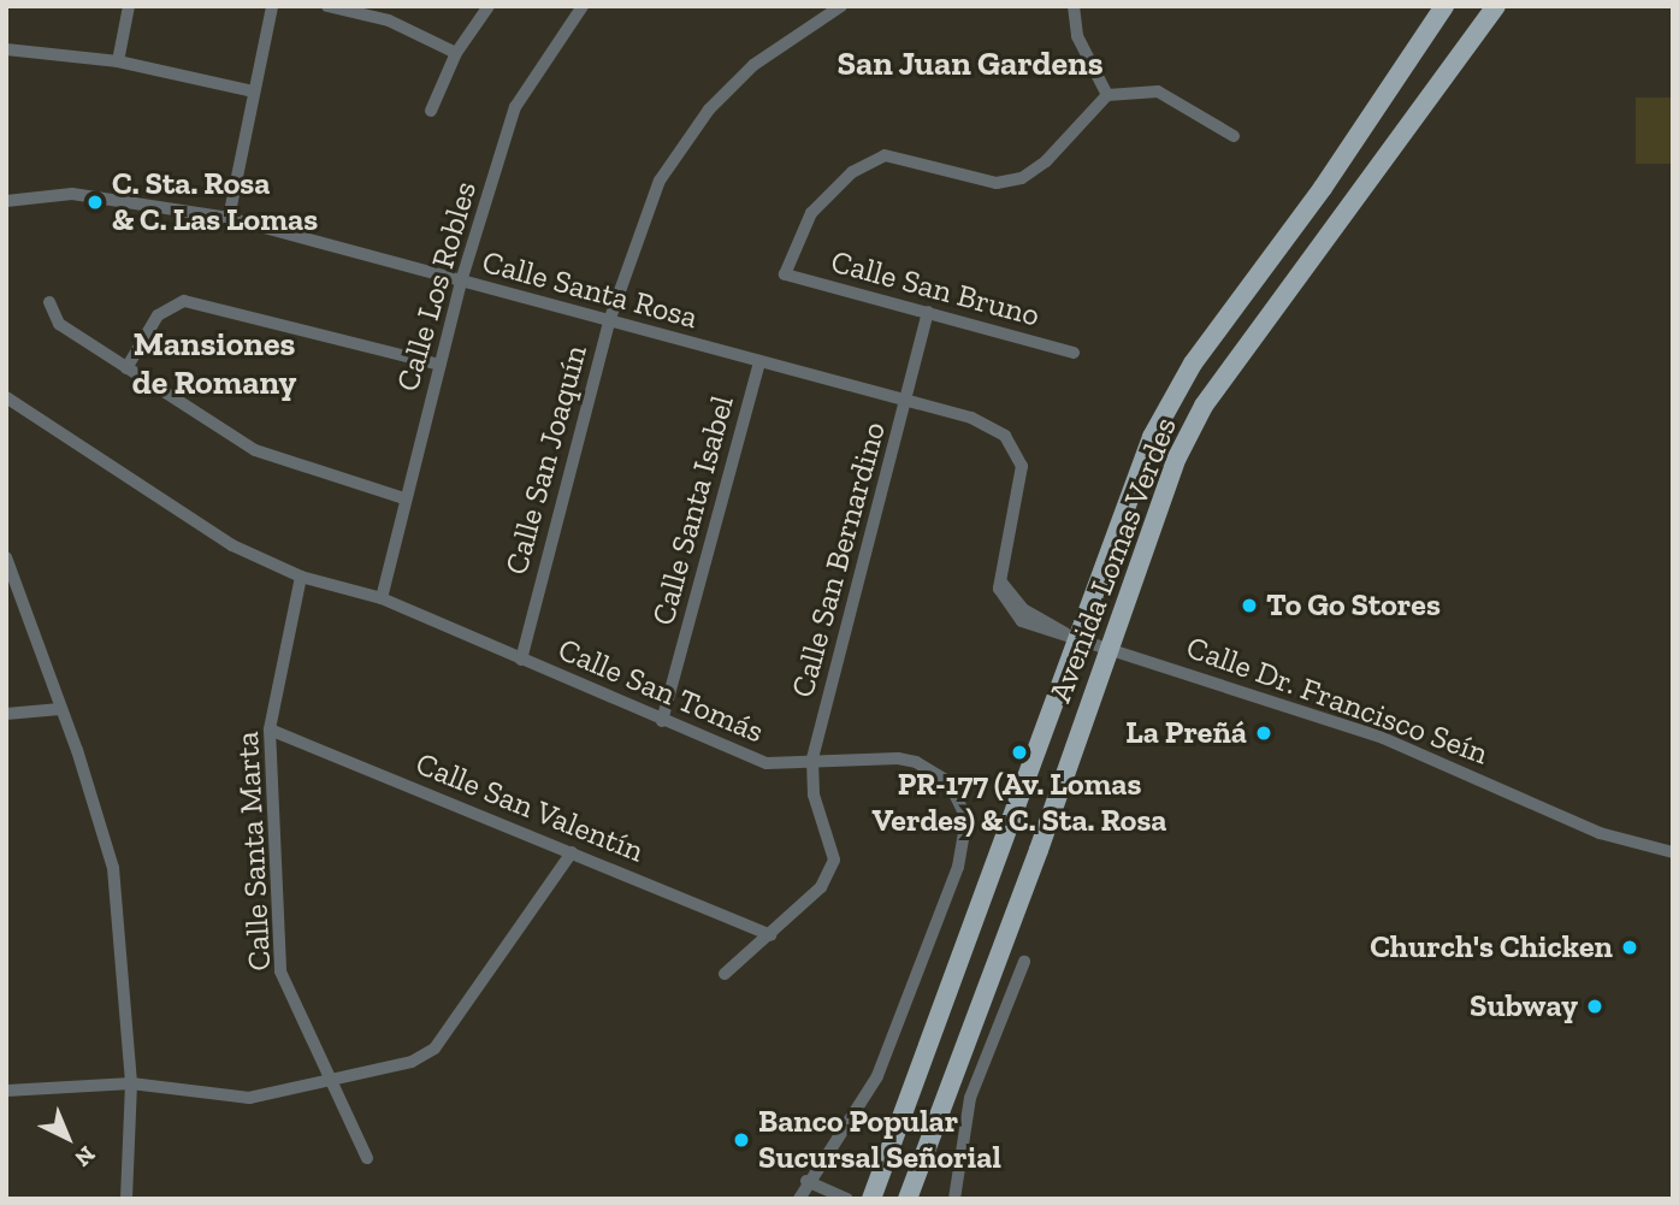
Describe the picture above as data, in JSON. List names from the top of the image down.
{
  "streets": {
    "main road": ["Avenida Lomas Verdes"],
    "street": [
      "Calle Los Robles",
      "Calle San Bruno",
      "Calle Santa Rosa",
      "Calle San Joaquín",
      "Calle Santa Isabel",
      "Calle San Bernardino",
      "Calle San Tomás",
      "Calle Dr. Francisco Seín",
      "Calle San Valentín",
      "Calle Santa Marta"
    ]
  },
  "crossings": [
    ["Calle Los Robles", "Calle Santa Rosa"],
    ["Calle Los Robles", "Calle San Tomás"],
    ["Calle San Bruno", "Calle San Bernardino"],
    ["Calle Santa Rosa", "Calle San Joaquín"],
    ["Calle Santa Rosa", "Calle Santa Isabel"],
    ["Calle Santa Rosa", "Calle San Bernardino"],
    ["Calle Santa Rosa", "Avenida Lomas Verdes"],
    ["Calle Santa Rosa", "Calle Dr. Francisco Seín"],
    ["Calle San Joaquín", "Calle San Tomás"],
    ["Calle Santa Isabel", "Calle San Tomás"],
    ["Calle San Bernardino", "Calle San Tomás"],
    ["Calle San Bernardino", "Calle San Valentín"],
    ["Avenida Lomas Verdes", "Calle Dr. Francisco Seín"],
    ["Calle San Tomás", "Calle Santa Marta"],
    ["Calle San Valentín", "Calle Santa Marta"]
  ],
  "districts": ["San Juan Gardens", "Mansiones de Romany"],
  "places": [
    "C. Sta. Rosa & C. Las Lomas",
    "To Go Stores",
    "La Preñá",
    "PR-177 (Av. Lomas Verdes) & C. Sta. Rosa",
    "Church's Chicken",
    "Subway",
    "Banco Popular Sucursal Señorial"
  ],
  "north": "bottom right"
}
